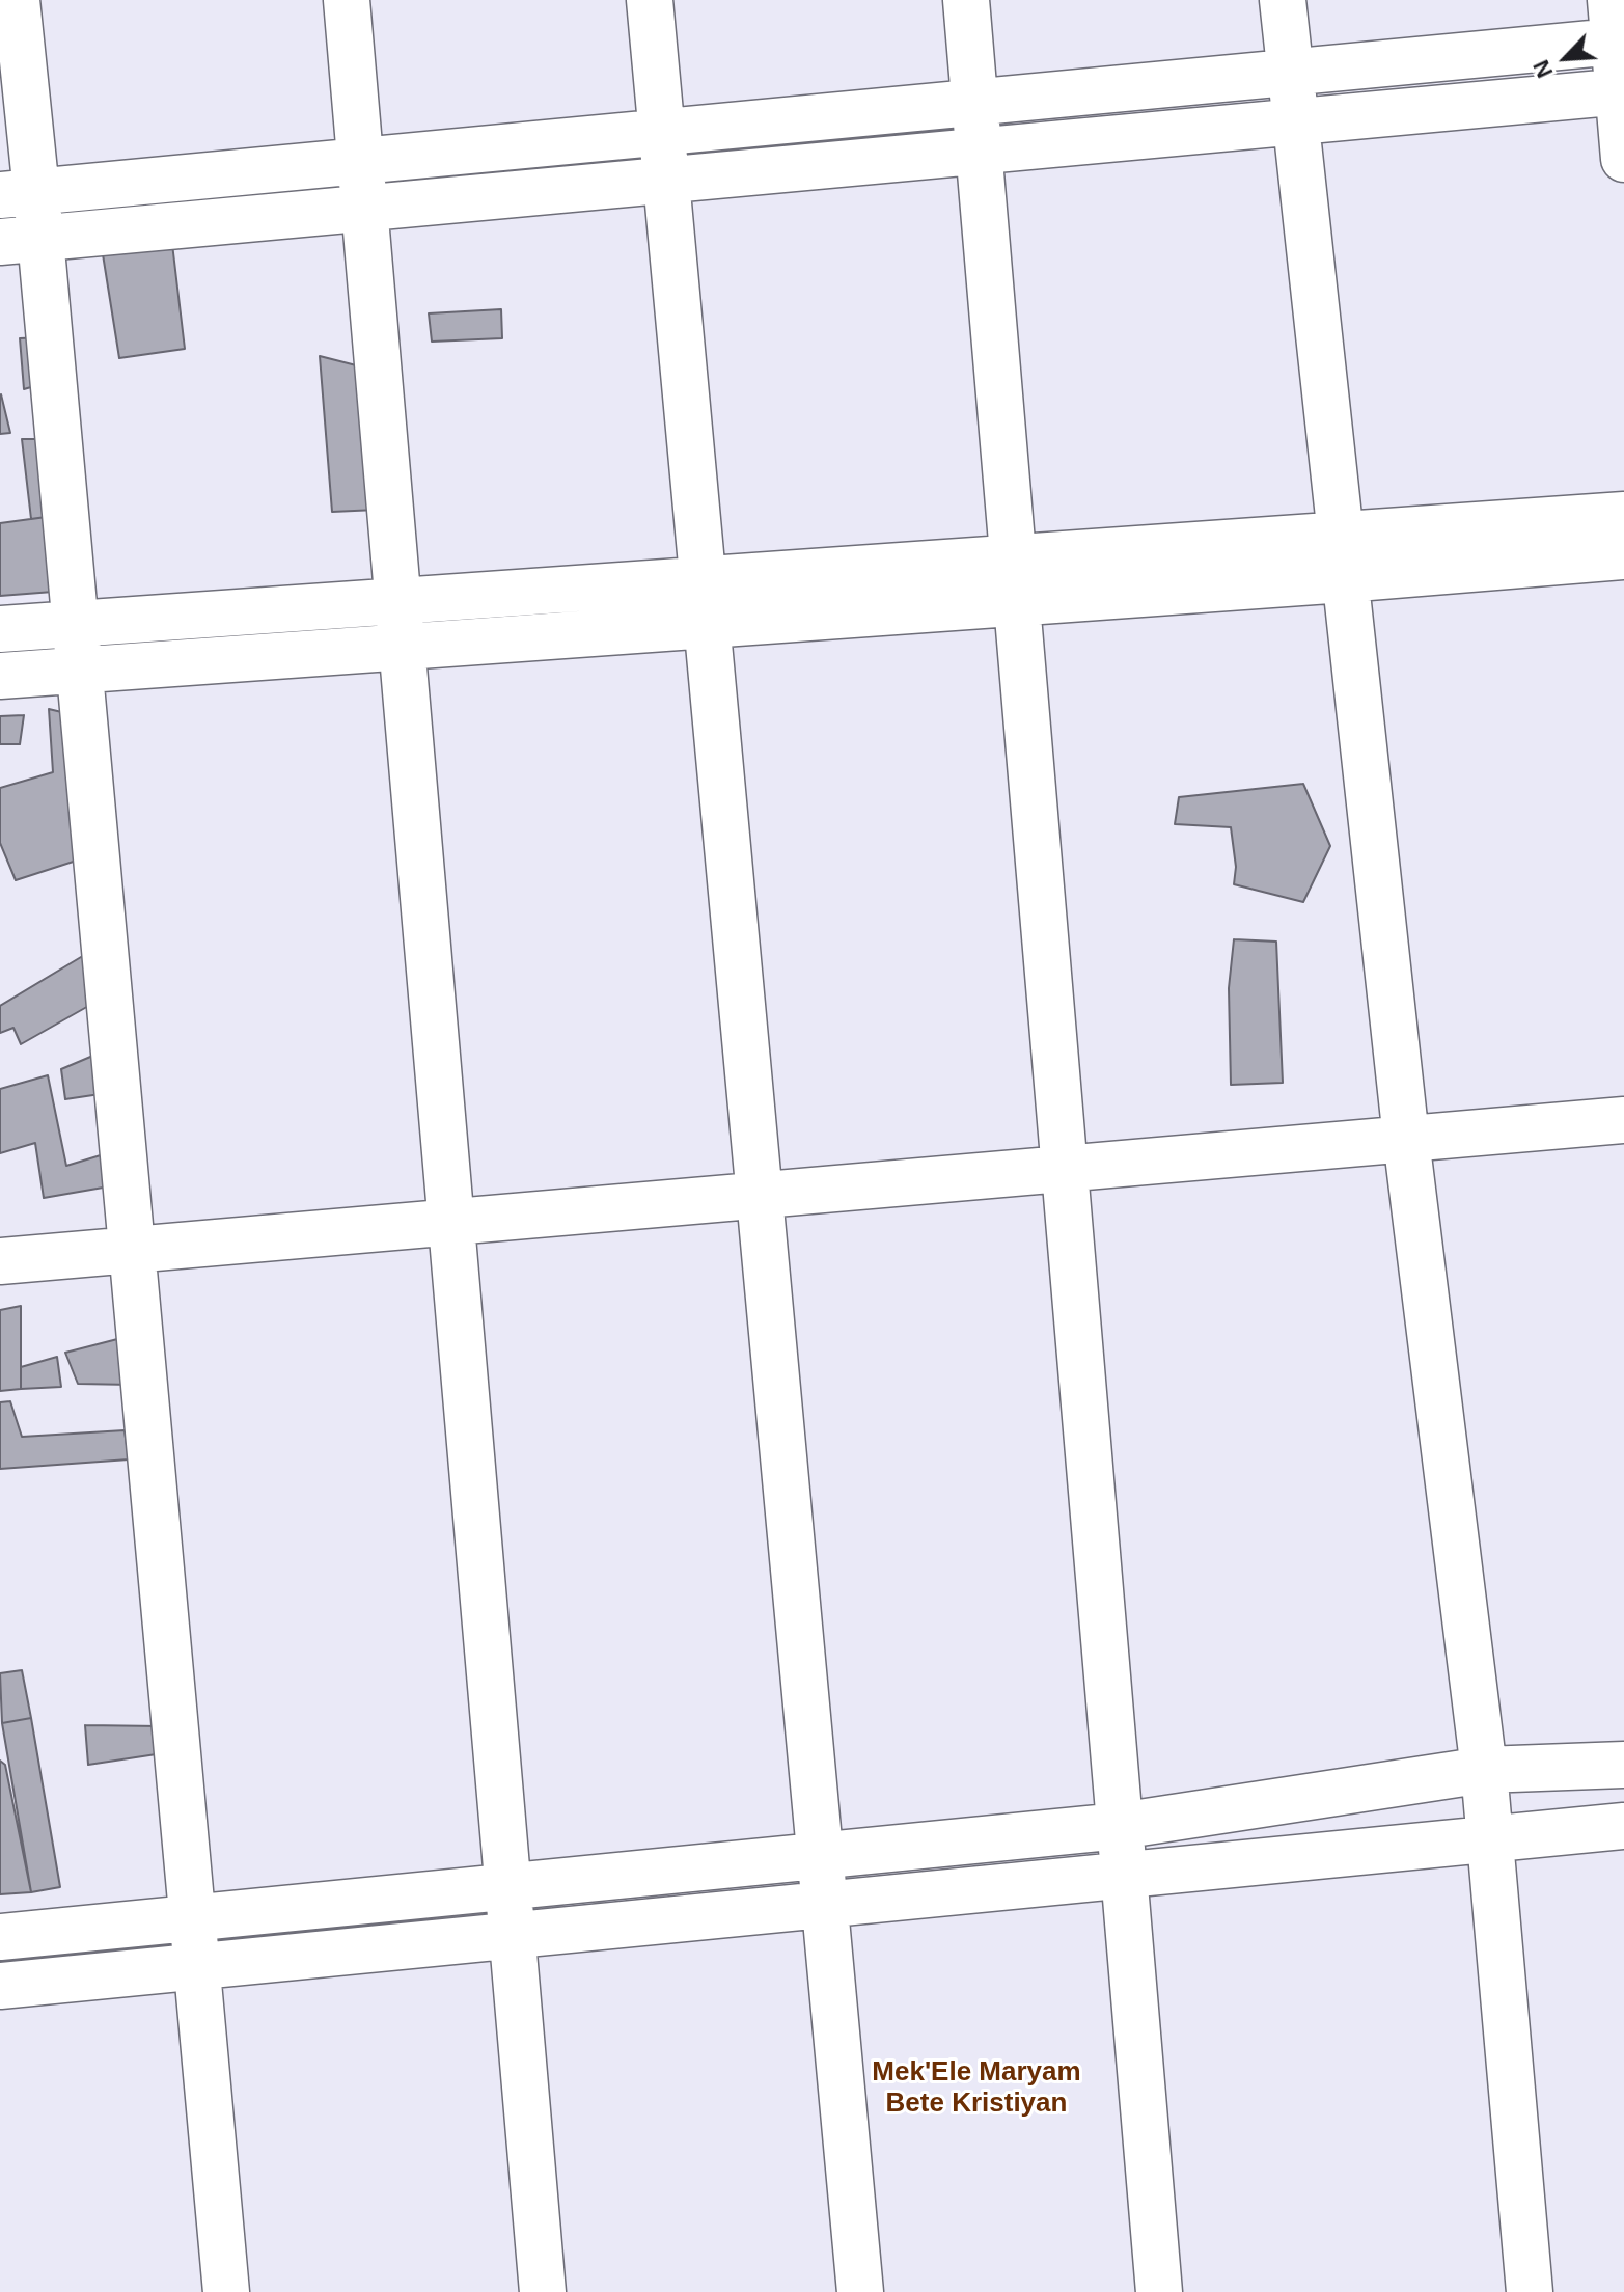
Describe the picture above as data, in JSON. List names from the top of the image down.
{
  "districts": ["Mek'Ele Maryam Bete Kristiyan"],
  "north": "bottom left"
}
